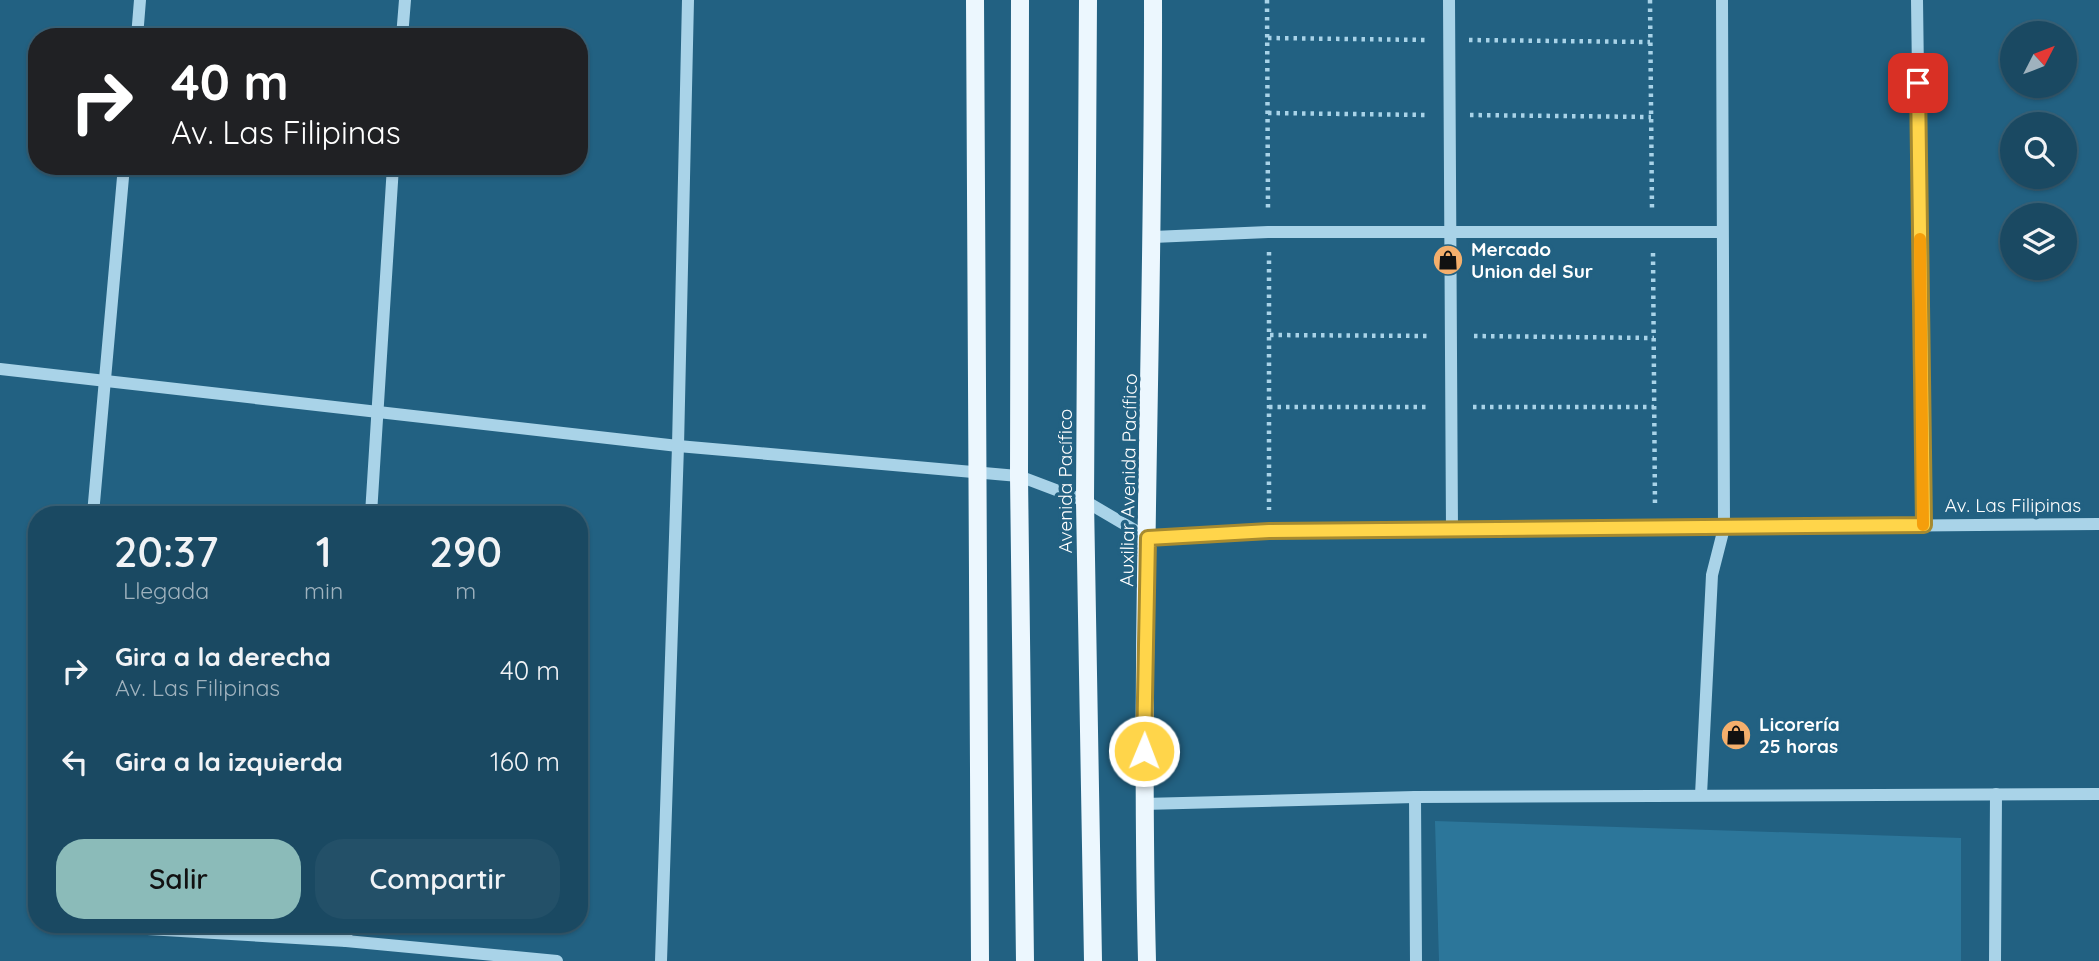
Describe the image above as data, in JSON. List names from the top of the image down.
{
  "streets": {
    "main road": ["Auxiliar Avenida Pacífico", "Avenida Pacífico"],
    "street": ["Av. Las Filipinas"]
  },
  "crossings": [
    ["Auxiliar Avenida Pacífico", "Av. Las Filipinas"]
  ],
  "places": {
    "shop": ["Mercado Union del Sur", "Licorería 25 horas"]
  },
  "north": "top right",
  "page": {
    "turn": ["40 m", "Av. Las Filipinas"],
    "eta": [
      "20:37",
      "Llegada",
      "1",
      "min",
      "290",
      "m"
    ],
    "list": [
      {
        "name": "Gira a la derecha",
        "note": "Av. Las Filipinas",
        "value": "40 m"
      },
      {
        "name": "Gira a la izquierda",
        "value": "160 m"
      }
    ],
    "buttons": ["Salir", "Compartir"]
  }
}
